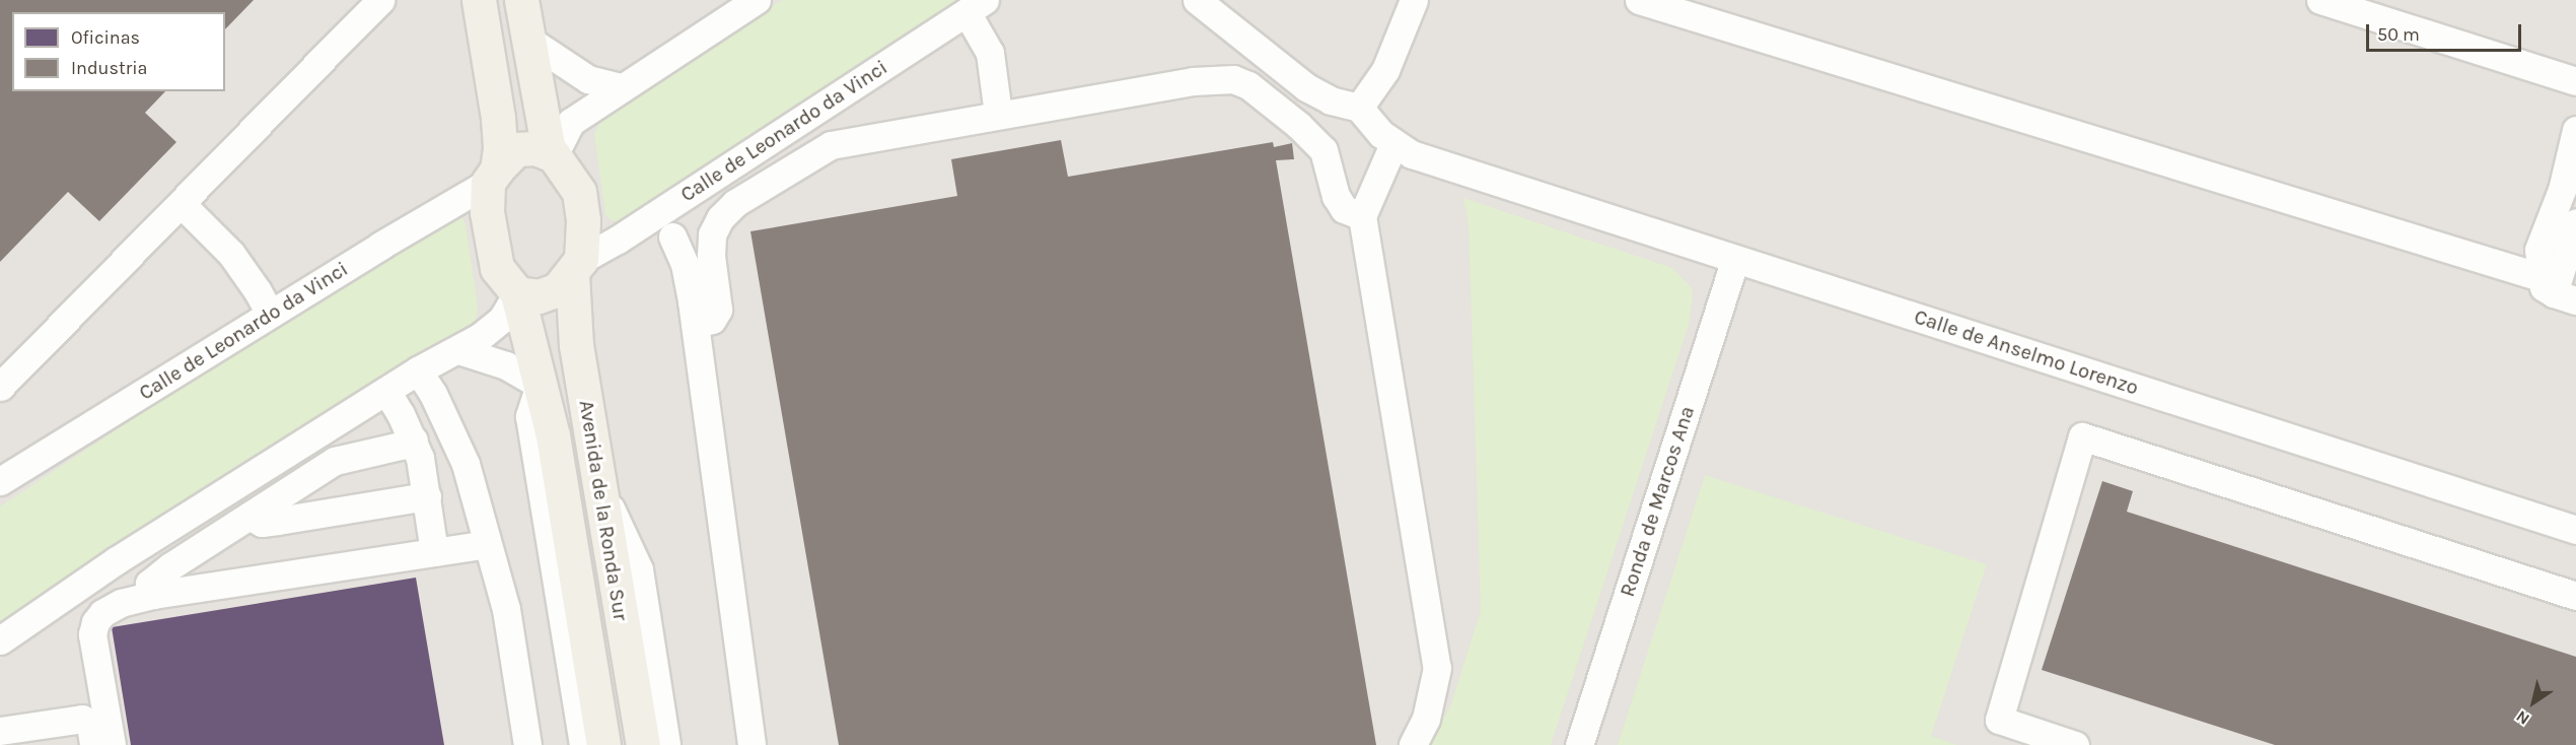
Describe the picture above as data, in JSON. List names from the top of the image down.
{
  "streets": {
    "main road": ["Avenida de la Ronda Sur"],
    "street": ["Calle de Leonardo da Vinci", "Calle de Anselmo Lorenzo", "Ronda de Marcos Ana"]
  },
  "crossings": [
    ["Calle de Leonardo da Vinci", "Avenida de la Ronda Sur"],
    ["Calle de Anselmo Lorenzo", "Ronda de Marcos Ana"]
  ],
  "legend": ["Oficinas", "Industria"],
  "scale_bar": "50 m",
  "north": "bottom left"
}
